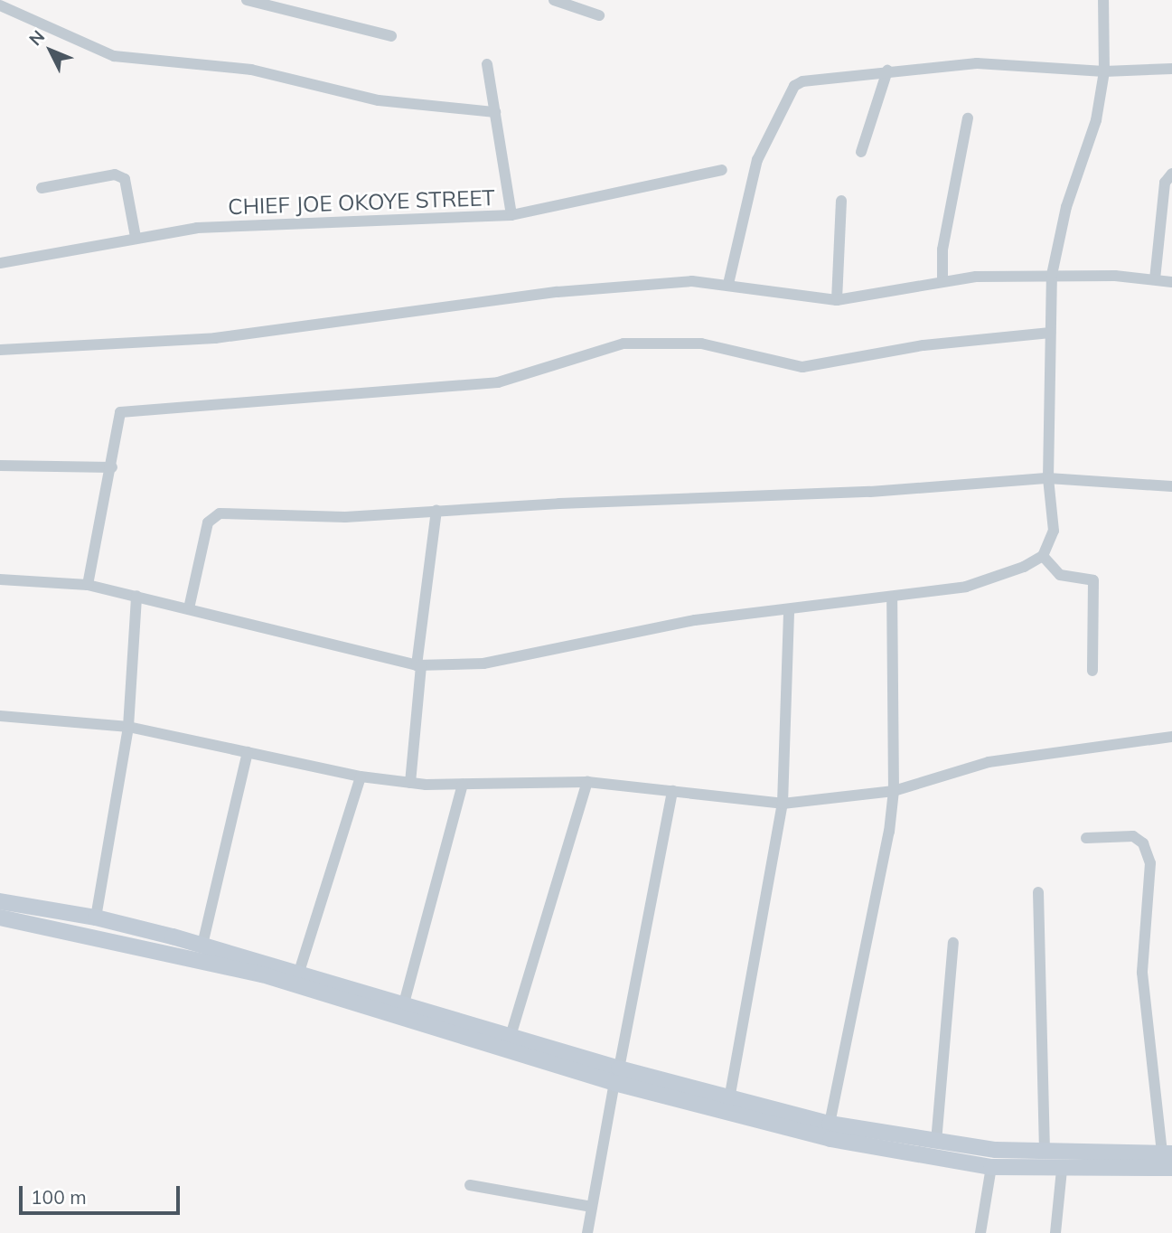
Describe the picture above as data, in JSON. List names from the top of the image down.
{
  "streets": {
    "street": ["CHIEF JOE OKOYE STREET"]
  },
  "scale_bar": "100 m",
  "north": "top left"
}
